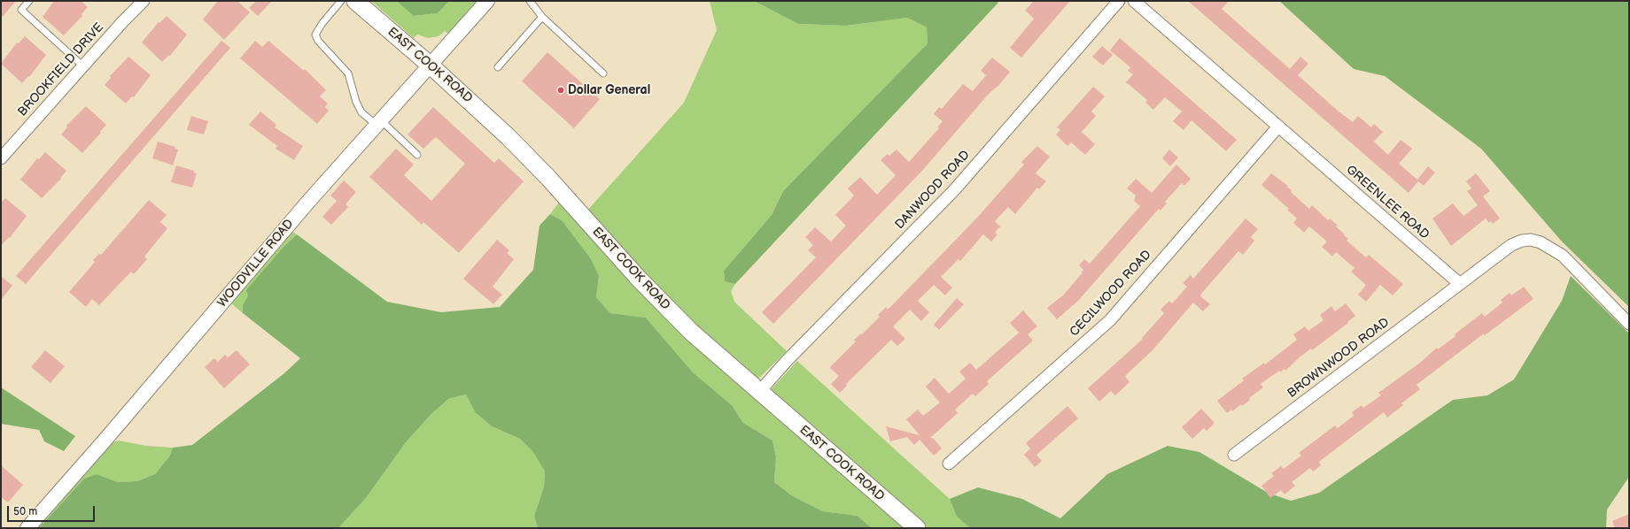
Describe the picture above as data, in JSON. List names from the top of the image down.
{
  "streets": {
    "main road": ["EAST COOK ROAD"],
    "street": [
      "BROOKFIELD DRIVE",
      "DANWOOD ROAD",
      "GREENLEE ROAD",
      "WOODVILLE ROAD",
      "CECILWOOD ROAD",
      "BROWNWOOD ROAD"
    ]
  },
  "crossings": [
    ["EAST COOK ROAD", "DANWOOD ROAD"],
    ["EAST COOK ROAD", "WOODVILLE ROAD"],
    ["GREENLEE ROAD", "CECILWOOD ROAD"],
    ["GREENLEE ROAD", "BROWNWOOD ROAD"]
  ],
  "places": ["Dollar General"],
  "scale_bar": "50 m"
}
